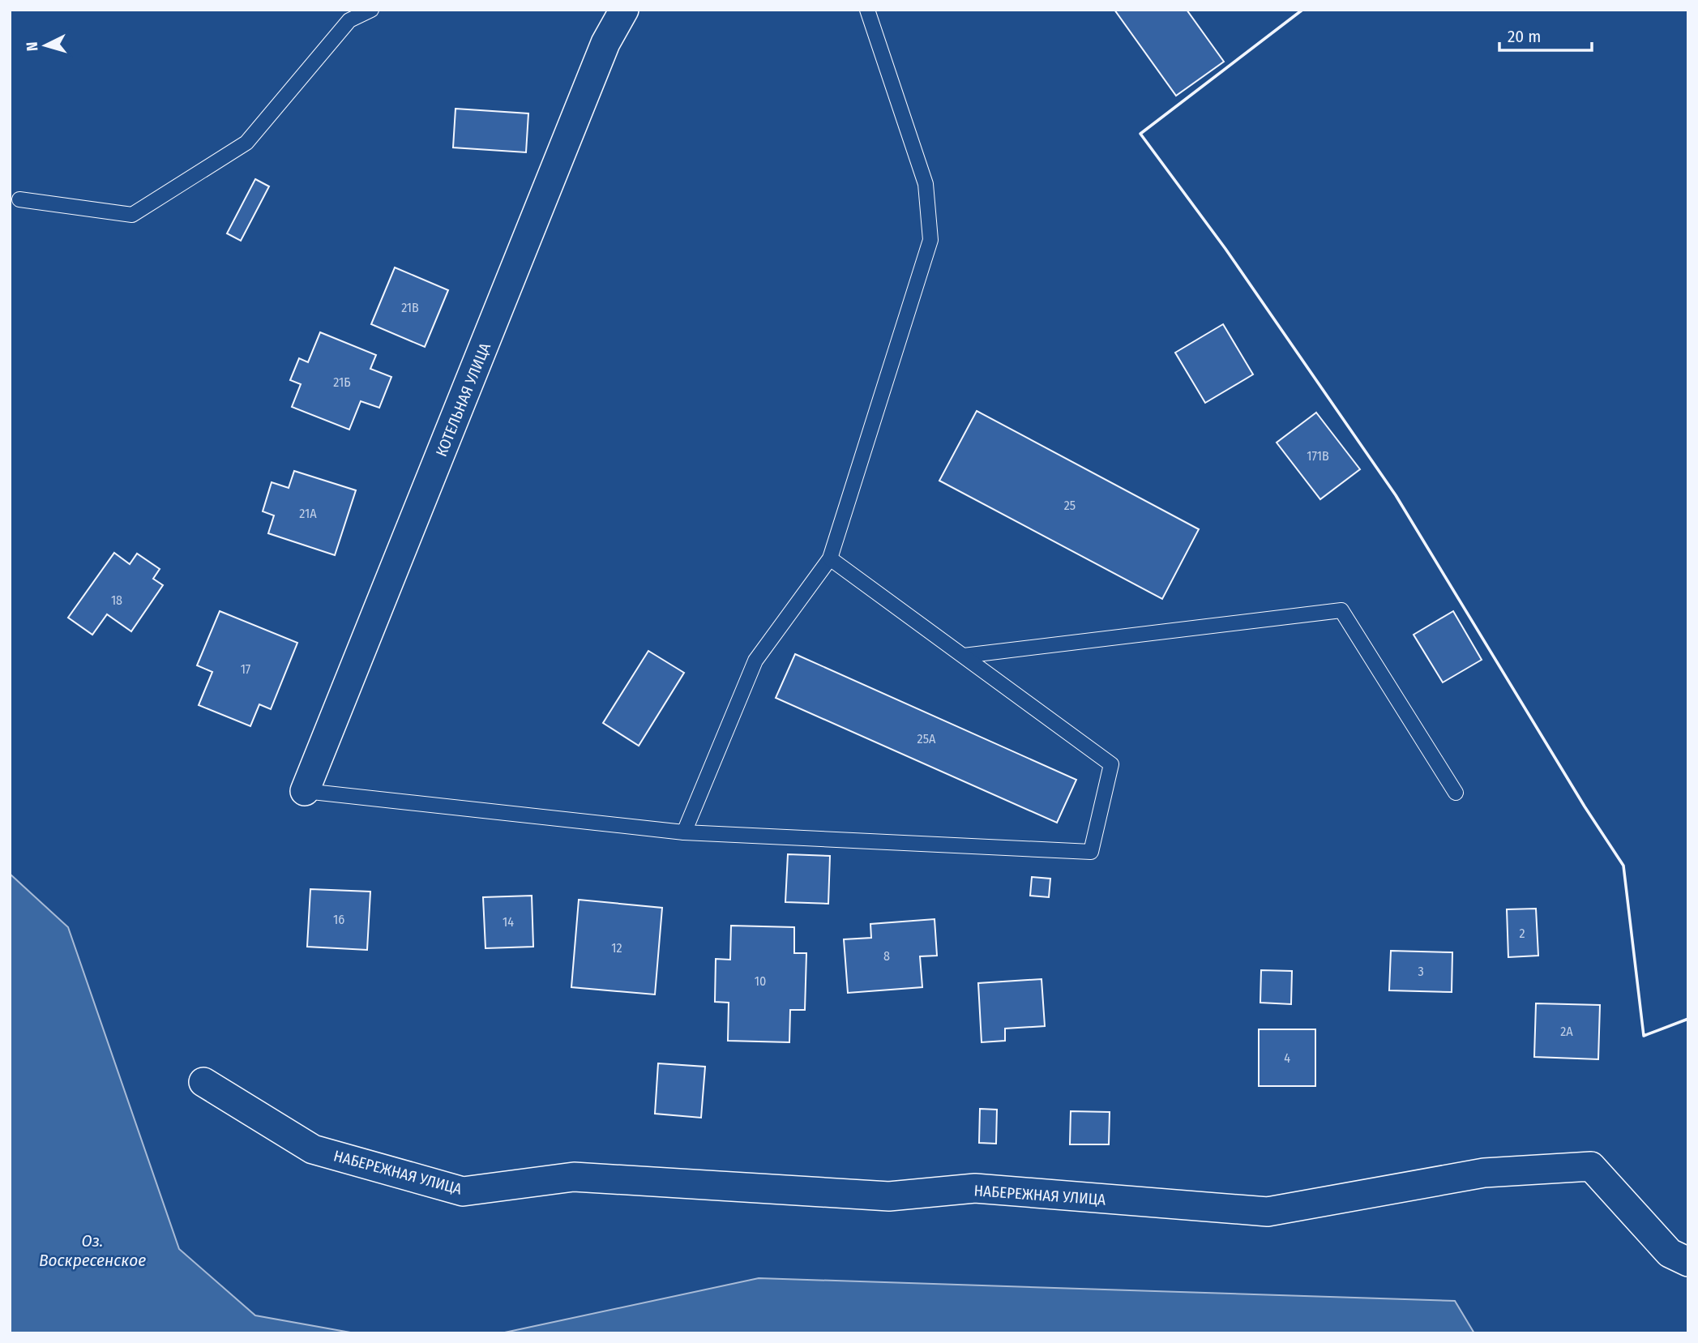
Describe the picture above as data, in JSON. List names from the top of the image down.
{
  "streets": {
    "street": ["КОТЕЛЬНАЯ УЛИЦА", "НАБЕРЕЖНАЯ УЛИЦА"]
  },
  "water": ["Оз. Воскресенское"],
  "house_numbers": [
    "21В",
    "21Б",
    "171В",
    "25",
    "21А",
    "18",
    "17",
    "25А",
    "16",
    "14",
    "2",
    "12",
    "8",
    "3",
    "10",
    "2А",
    "4"
  ],
  "scale_bar": "20 m",
  "north": "left"
}
